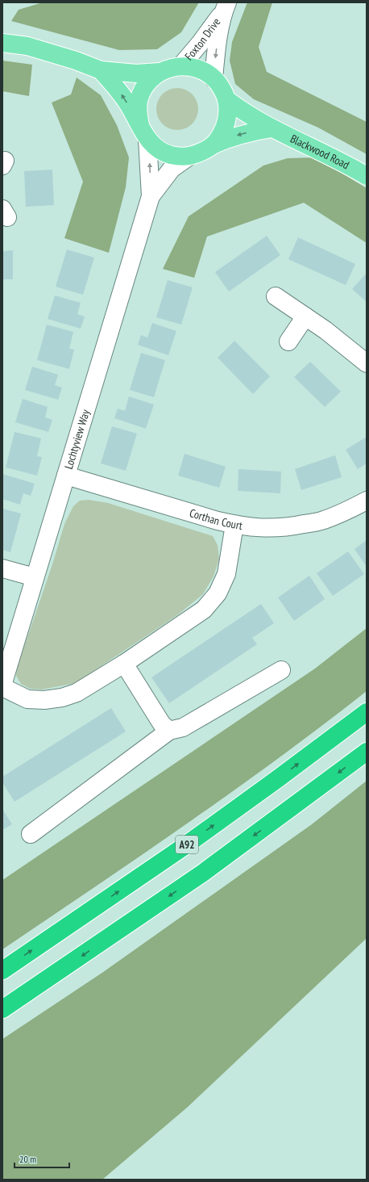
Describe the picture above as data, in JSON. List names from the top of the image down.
{
  "streets": {
    "highway": ["A92"],
    "main road": ["Blackwood Road"],
    "street": ["Foxton Drive", "Lochtyview Way", "Corthan Court"]
  },
  "crossings": [
    ["Foxton Drive", "Blackwood Road"],
    ["Foxton Drive", "Lochtyview Way"],
    ["Blackwood Road", "Lochtyview Way"],
    ["Lochtyview Way", "Corthan Court"]
  ],
  "one_way": ["Foxton Drive"],
  "scale_bar": "20 m"
}
